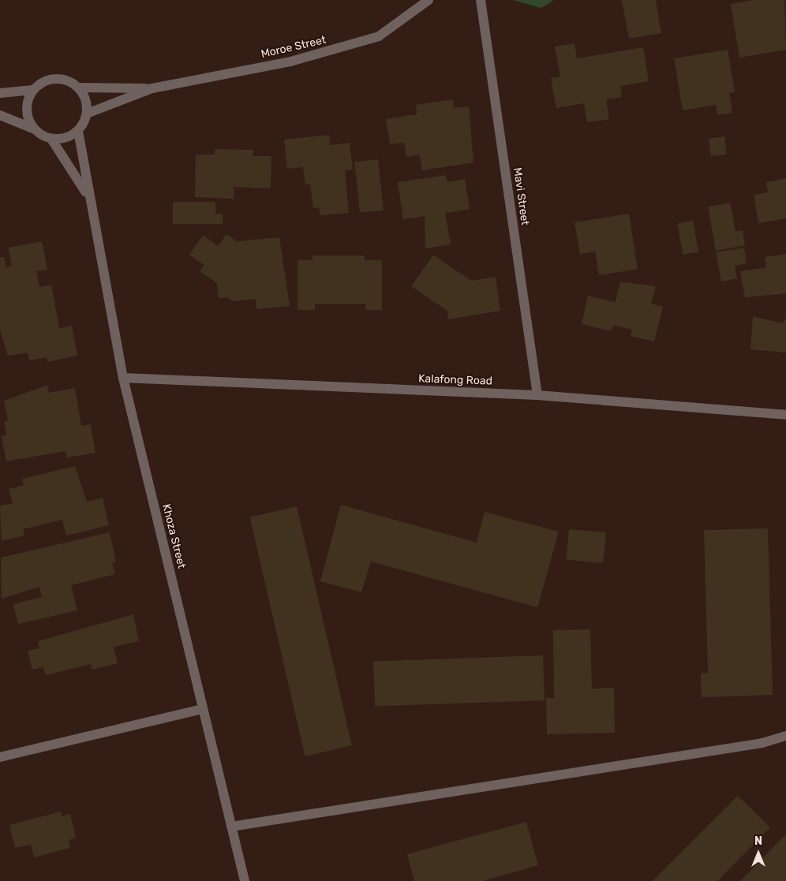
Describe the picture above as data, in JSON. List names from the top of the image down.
{
  "streets": {
    "street": [
      "Moroe Street",
      "Mavi Street",
      "Kalafong Road",
      "Khoza Street"
    ]
  },
  "crossings": [
    ["Moroe Street", "Khoza Street"],
    ["Mavi Street", "Kalafong Road"],
    ["Kalafong Road", "Khoza Street"]
  ],
  "north": "top"
}
